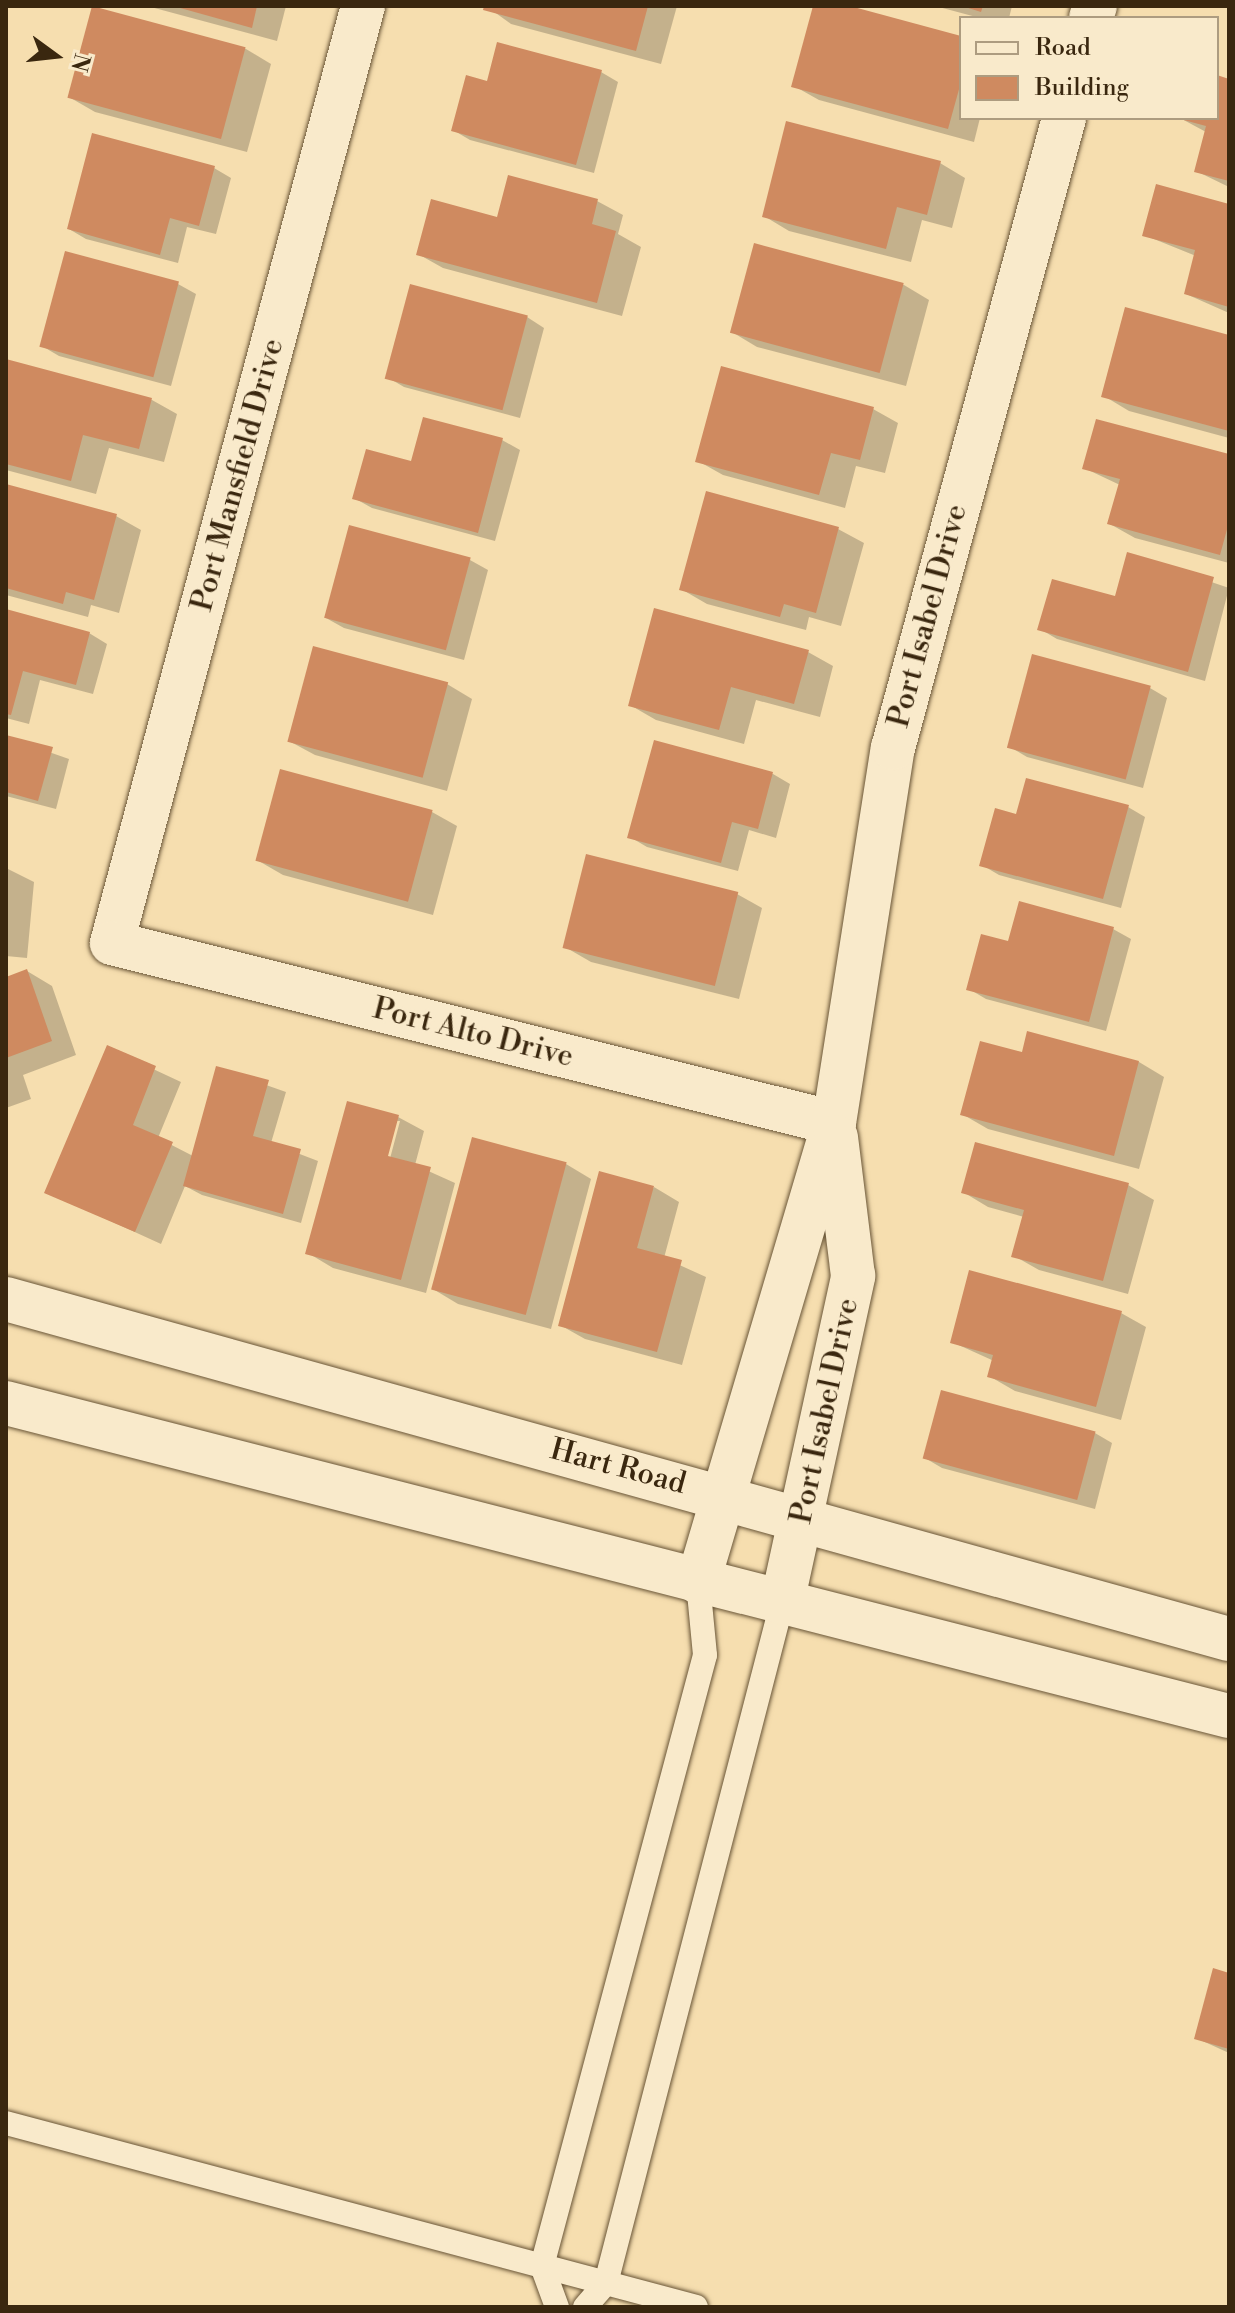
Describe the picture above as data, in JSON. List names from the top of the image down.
{
  "streets": {
    "street": [
      "Port Mansfield Drive",
      "Port Isabel Drive",
      "Port Alto Drive",
      "Hart Road"
    ]
  },
  "crossings": [
    ["Port Mansfield Drive", "Port Alto Drive"],
    ["Port Isabel Drive", "Port Alto Drive"],
    ["Port Isabel Drive", "Hart Road"]
  ],
  "legend": ["Road", "Building"],
  "north": "right"
}
